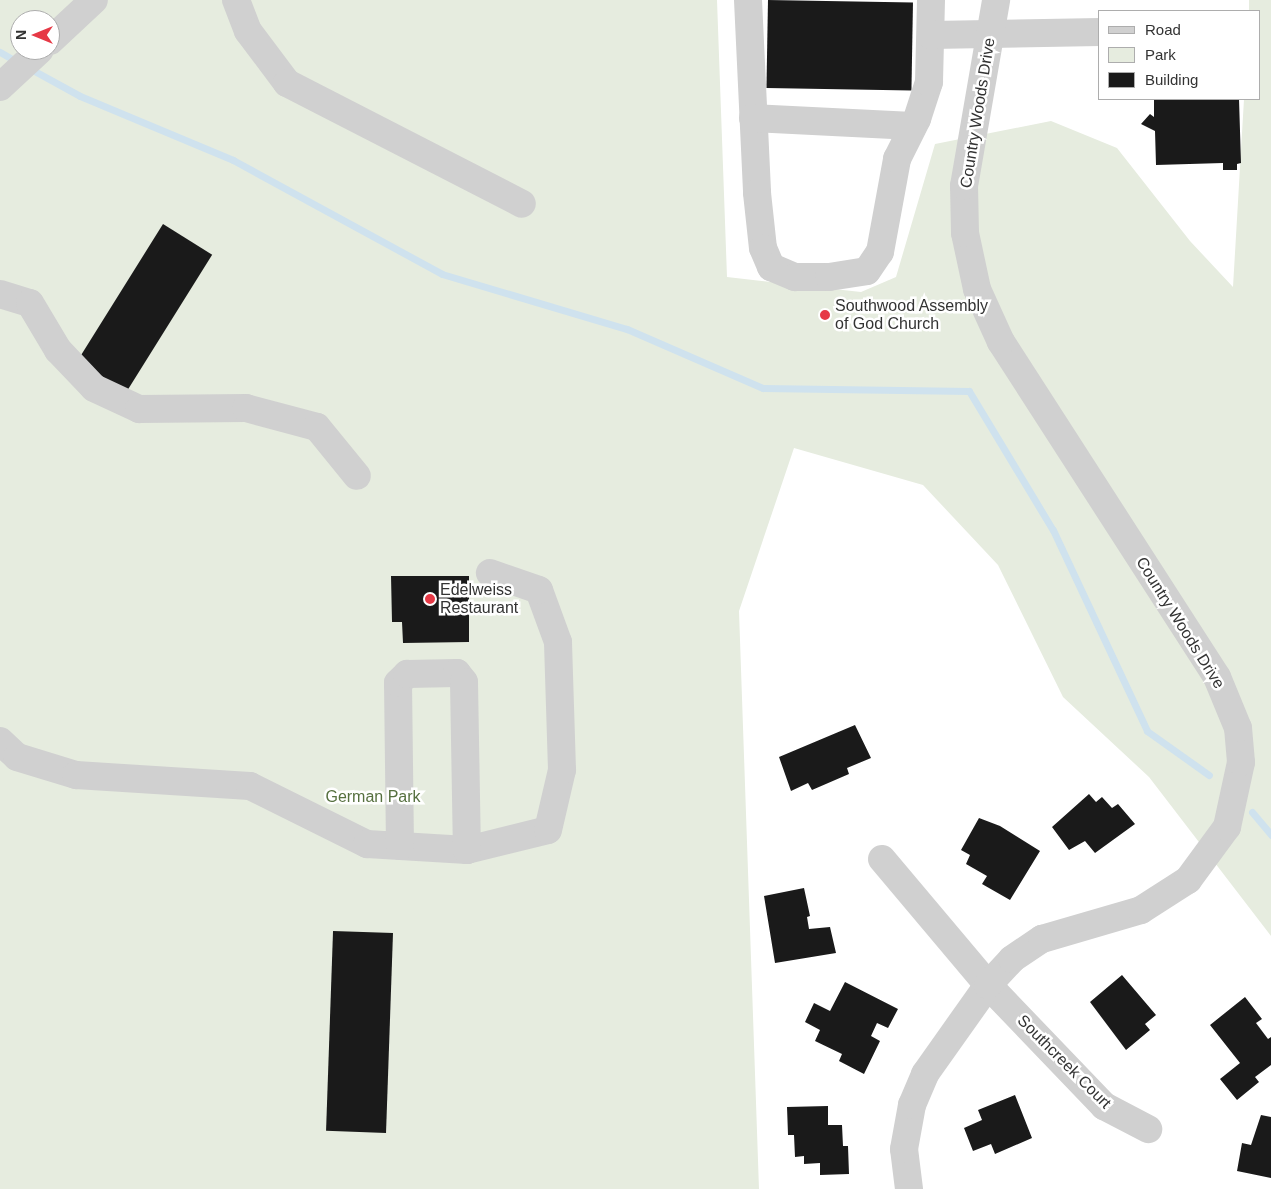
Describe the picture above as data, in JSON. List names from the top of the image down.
{
  "streets": {
    "street": ["Country Woods Drive", "Southcreek Court"]
  },
  "crossings": [
    ["Country Woods Drive", "Southcreek Court"]
  ],
  "parks": ["German Park"],
  "places": ["Southwood Assembly of God Church", "Edelweiss Restaurant"],
  "legend": ["Road", "Park", "Building"],
  "north": "left"
}
